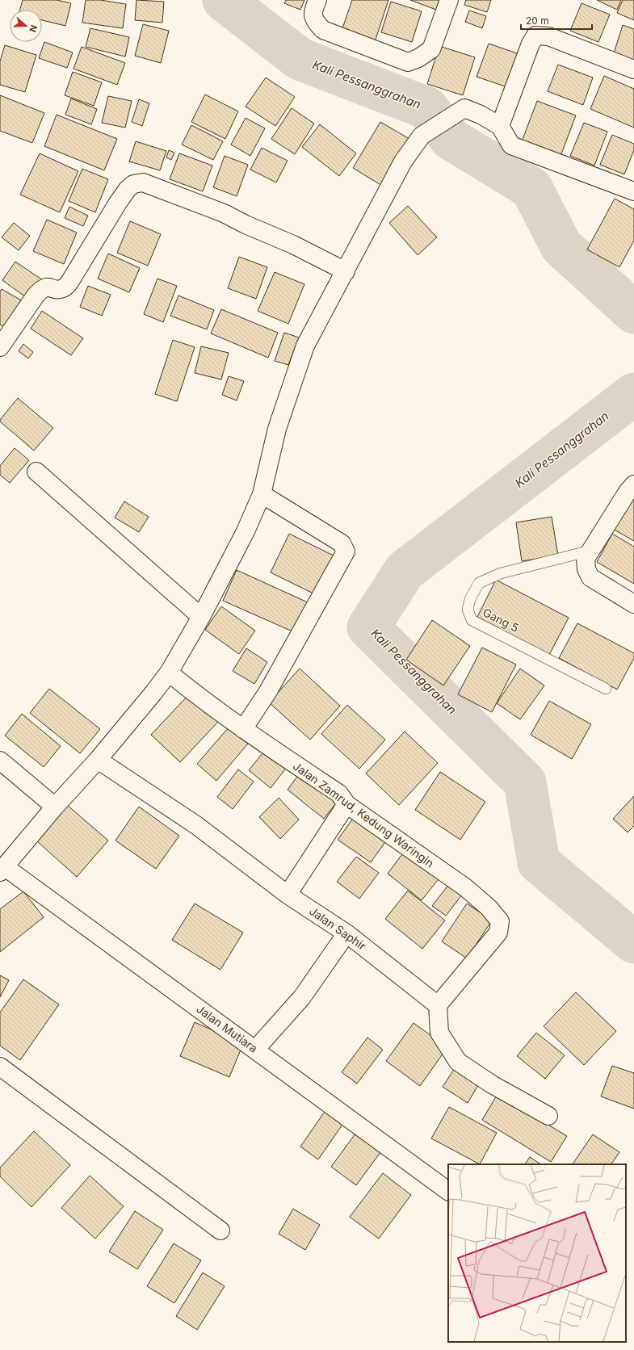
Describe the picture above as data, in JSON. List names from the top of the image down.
{
  "streets": {
    "street": ["Jalan Zamrud, Kedung Waringin", "Jalan Saphir", "Jalan Mutiara"],
    "lane": ["Gang 5"]
  },
  "crossings": [
    ["Jalan Zamrud, Kedung Waringin", "Jalan Saphir"]
  ],
  "water": ["Kali Pessanggrahan"],
  "scale_bar": "20 m",
  "north": "right"
}
